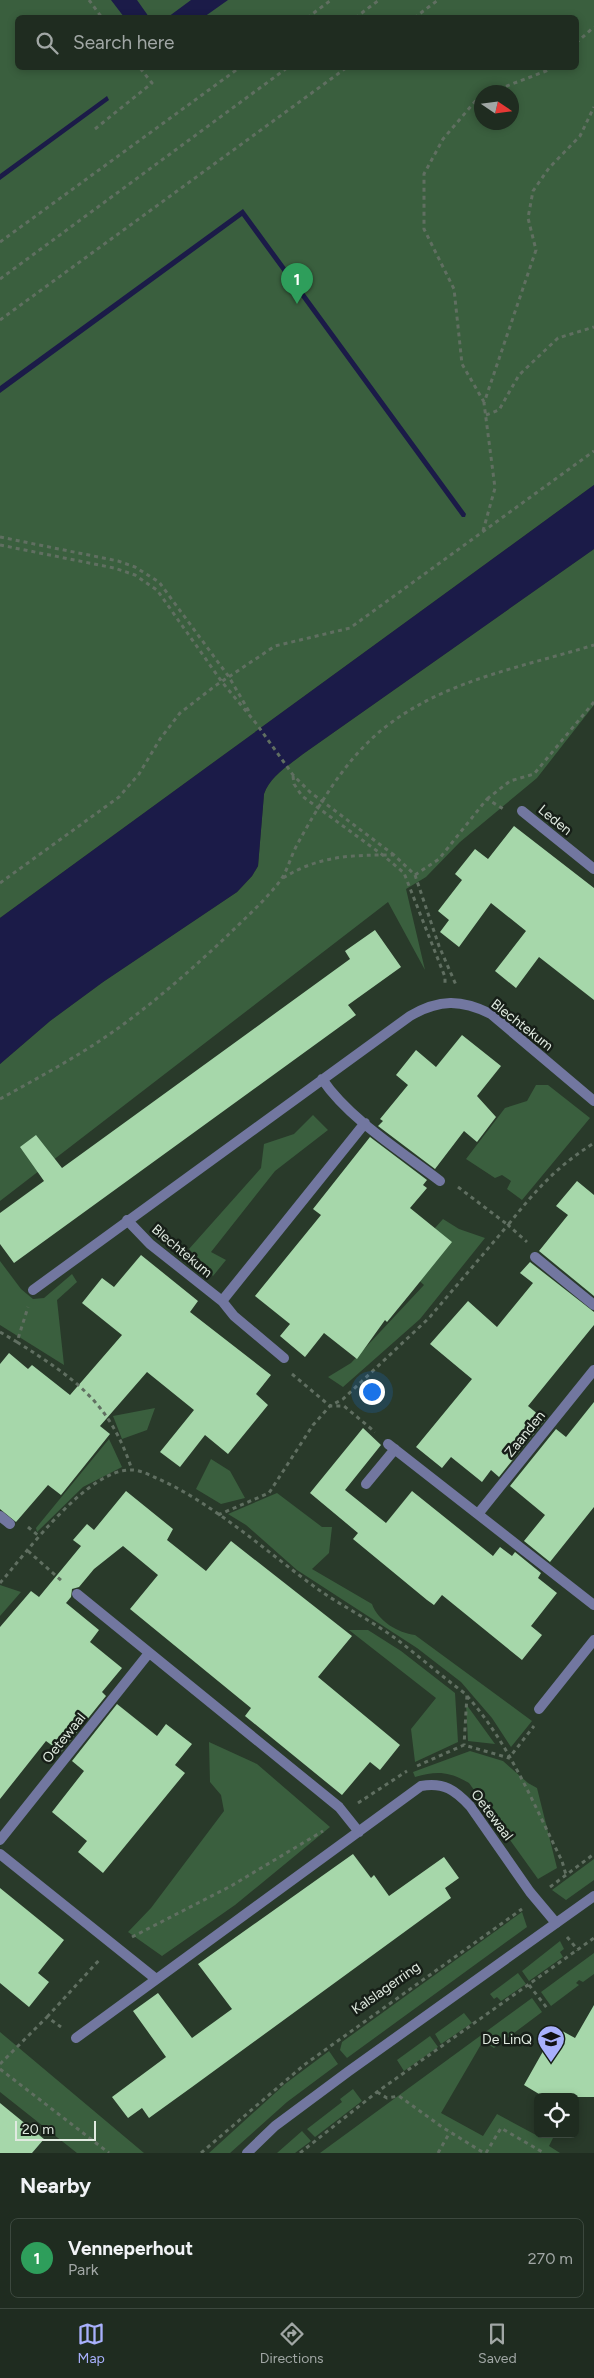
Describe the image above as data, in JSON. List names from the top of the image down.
{
  "streets": {
    "street": [
      "Leden",
      "Blechtekum",
      "Zaanden",
      "Oetewaal"
    ],
    "path": ["Kalslagerring"]
  },
  "crossings": [
    ["Oetewaal", "Kalslagerring"]
  ],
  "places": {
    "school or university": ["De LinQ"]
  },
  "scale_bar": "20 m",
  "north": "right",
  "page": {
    "search": "Search here",
    "pins": "1",
    "scale": "20 m",
    "heading": "Nearby",
    "list": [
      {
        "mark": "1",
        "name": "Venneperhout",
        "note": "Park",
        "value": "270 m"
      }
    ],
    "nav": ["Map", "Directions", "Saved"]
  }
}
